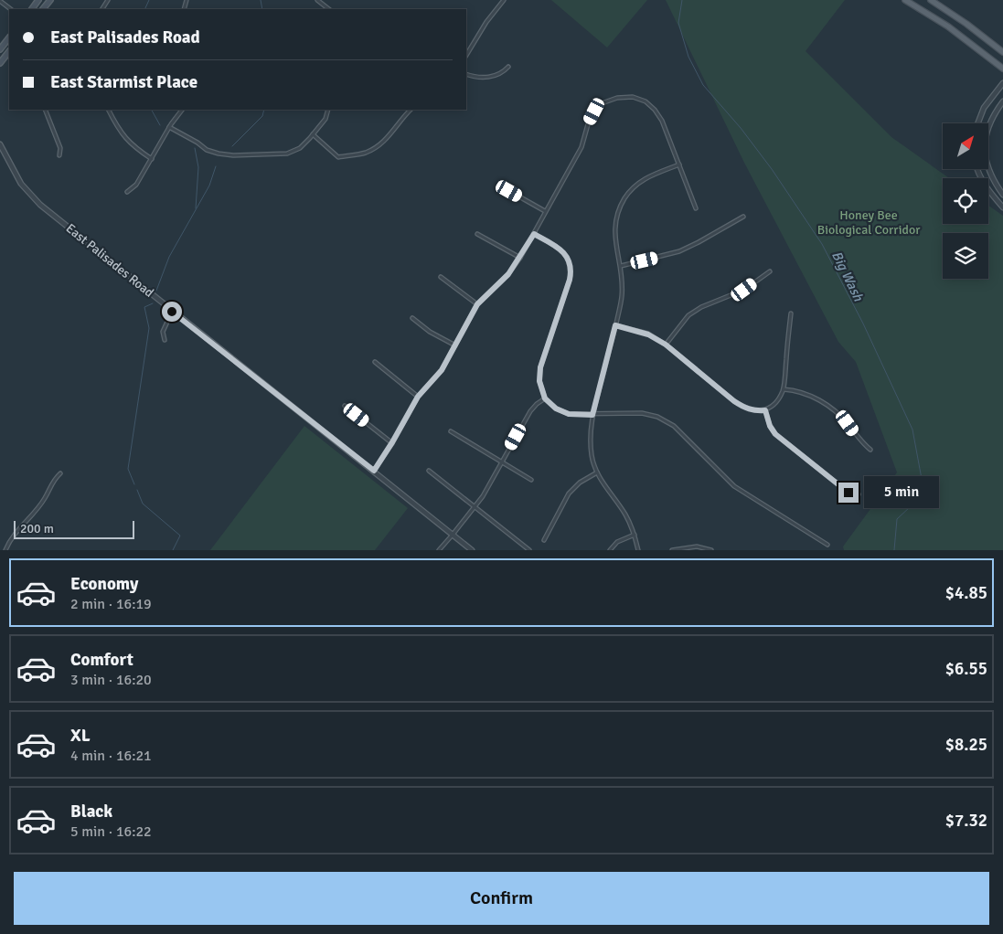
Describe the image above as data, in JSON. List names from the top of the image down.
{
  "streets": {
    "street": ["East Palisades Road"]
  },
  "water": ["Big Wash"],
  "parks": ["Honey Bee Biological Corridor"],
  "scale_bar": "200 m",
  "north": "top right",
  "page": {
    "banner": ["East Palisades Road", "East Starmist Place"],
    "bubble": "5 min",
    "scale": "200 m",
    "list": [
      {
        "name": "Economy",
        "note": "2 min · 16:19",
        "value": "$4.85"
      },
      {
        "name": "Comfort",
        "note": "3 min · 16:20",
        "value": "$6.55"
      },
      {
        "name": "XL",
        "note": "4 min · 16:21",
        "value": "$8.25"
      },
      {
        "name": "Black",
        "note": "5 min · 16:22",
        "value": "$7.32"
      }
    ],
    "buttons": "Confirm"
  }
}
